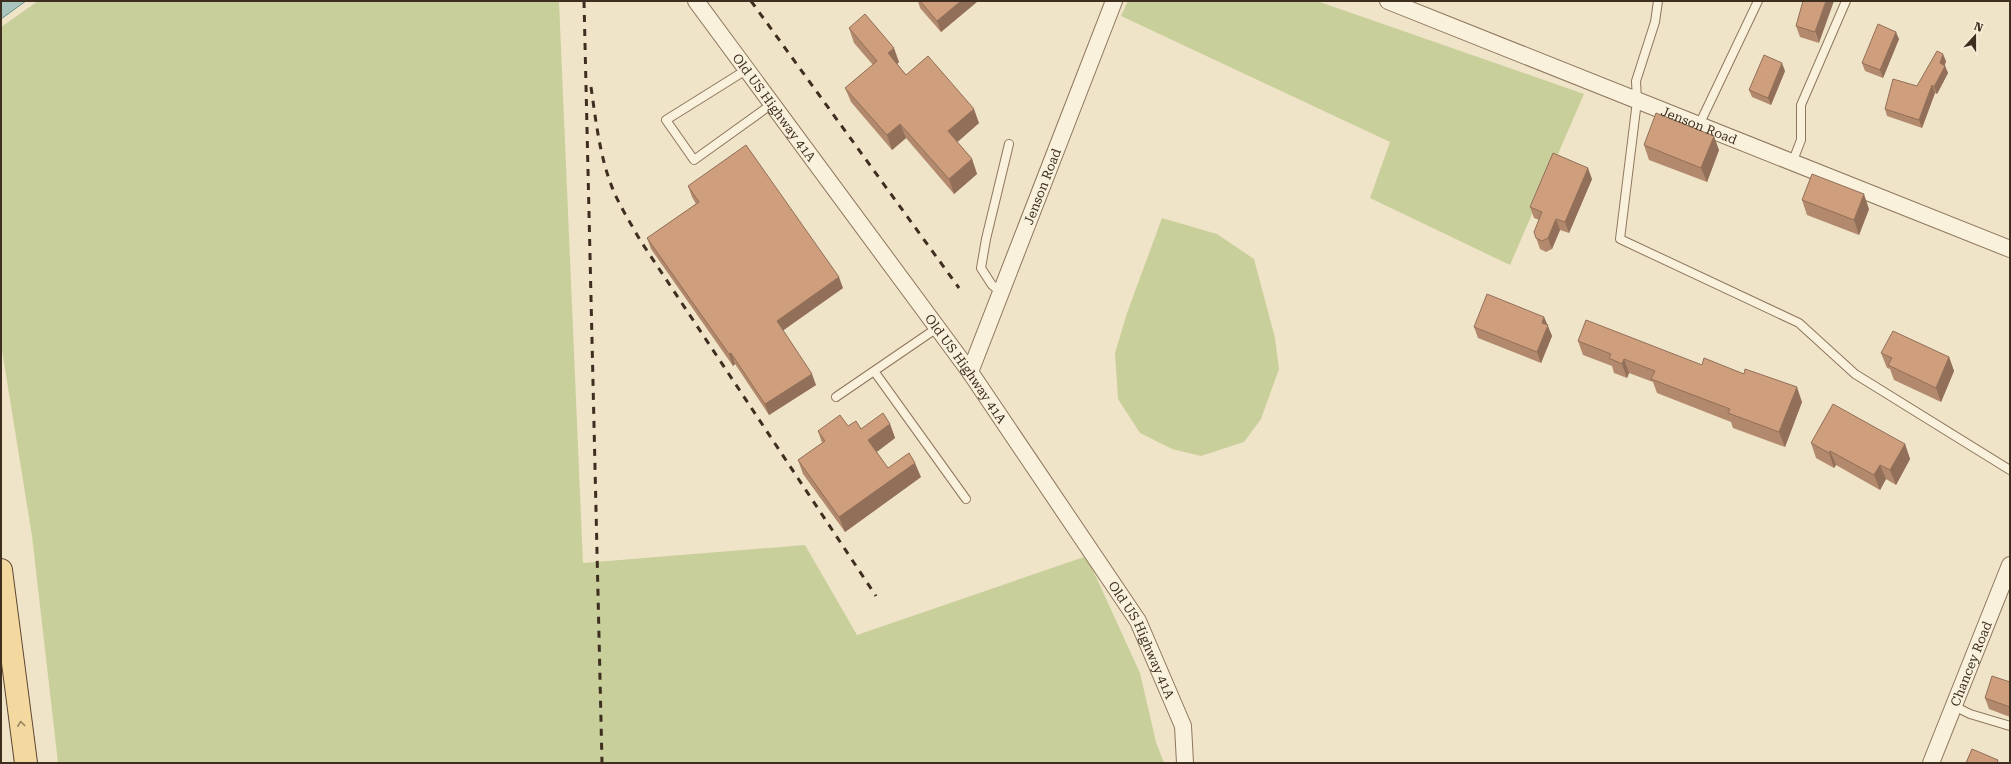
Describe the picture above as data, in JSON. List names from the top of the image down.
{
  "streets": {
    "street": ["Old US Highway 41A", "Jenson Road", "Chancey Road"]
  },
  "crossings": [
    ["Old US Highway 41A", "Jenson Road"]
  ],
  "north": "top"
}
